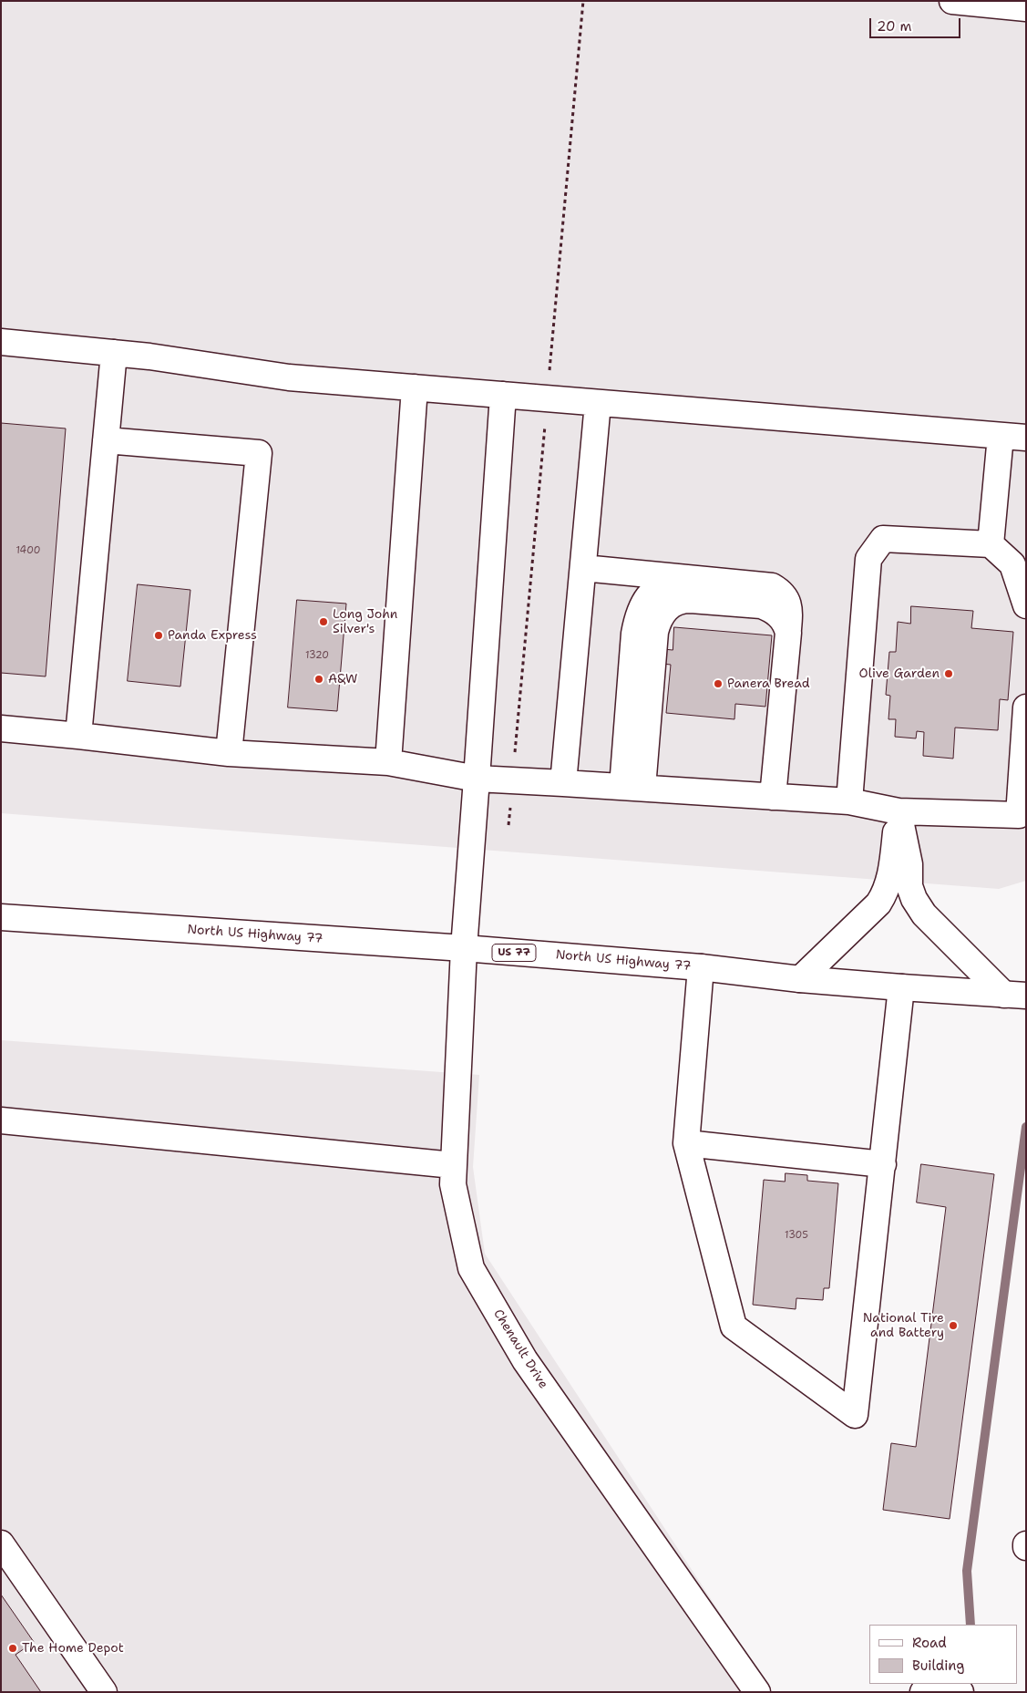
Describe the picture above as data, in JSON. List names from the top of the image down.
{
  "streets": {
    "main road": ["North US Highway 77", "US 77", "Chenault Drive"]
  },
  "crossings": [
    ["North US Highway 77", "Chenault Drive"]
  ],
  "places": [
    "Long John Silver's",
    "Panda Express",
    "Olive Garden",
    "A&W",
    "Panera Bread",
    "National Tire and Battery",
    "The Home Depot"
  ],
  "house_numbers": ["1400", "1320", "1305"],
  "legend": ["Road", "Building"],
  "scale_bar": "20 m"
}
